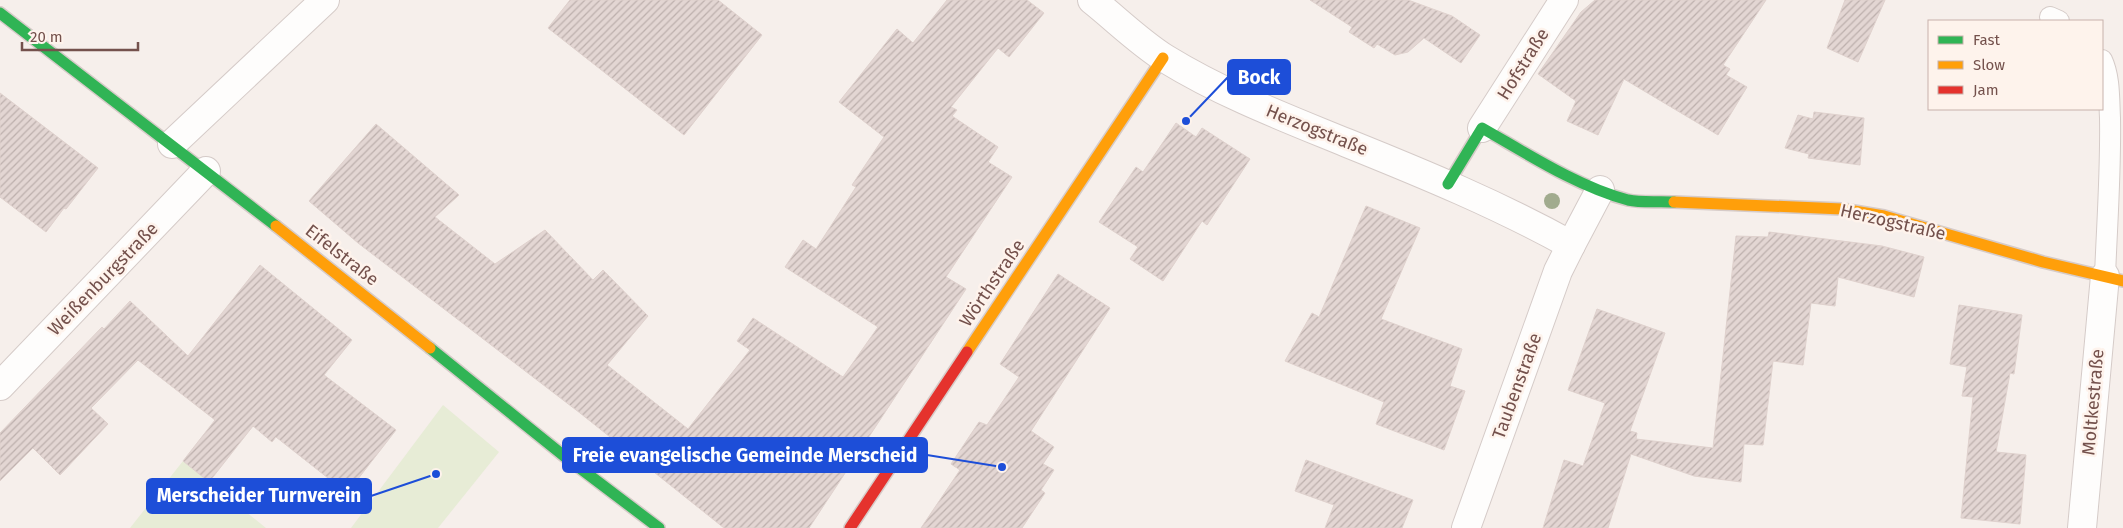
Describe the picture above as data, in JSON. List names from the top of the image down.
{
  "streets": {
    "street": [
      "Hofstraße",
      "Herzogstraße",
      "Eifelstraße",
      "Weißenburgstraße",
      "Wörthstraße",
      "Taubenstraße",
      "Moltkestraße"
    ]
  },
  "crossings": [
    ["Hofstraße", "Herzogstraße"],
    ["Herzogstraße", "Wörthstraße"],
    ["Herzogstraße", "Taubenstraße"],
    ["Herzogstraße", "Moltkestraße"],
    ["Eifelstraße", "Weißenburgstraße"]
  ],
  "places": ["Bock", "Freie evangelische Gemeinde Merscheid", "Merscheider Turnverein"],
  "legend": ["Fast", "Slow", "Jam"],
  "scale_bar": "20 m"
}
